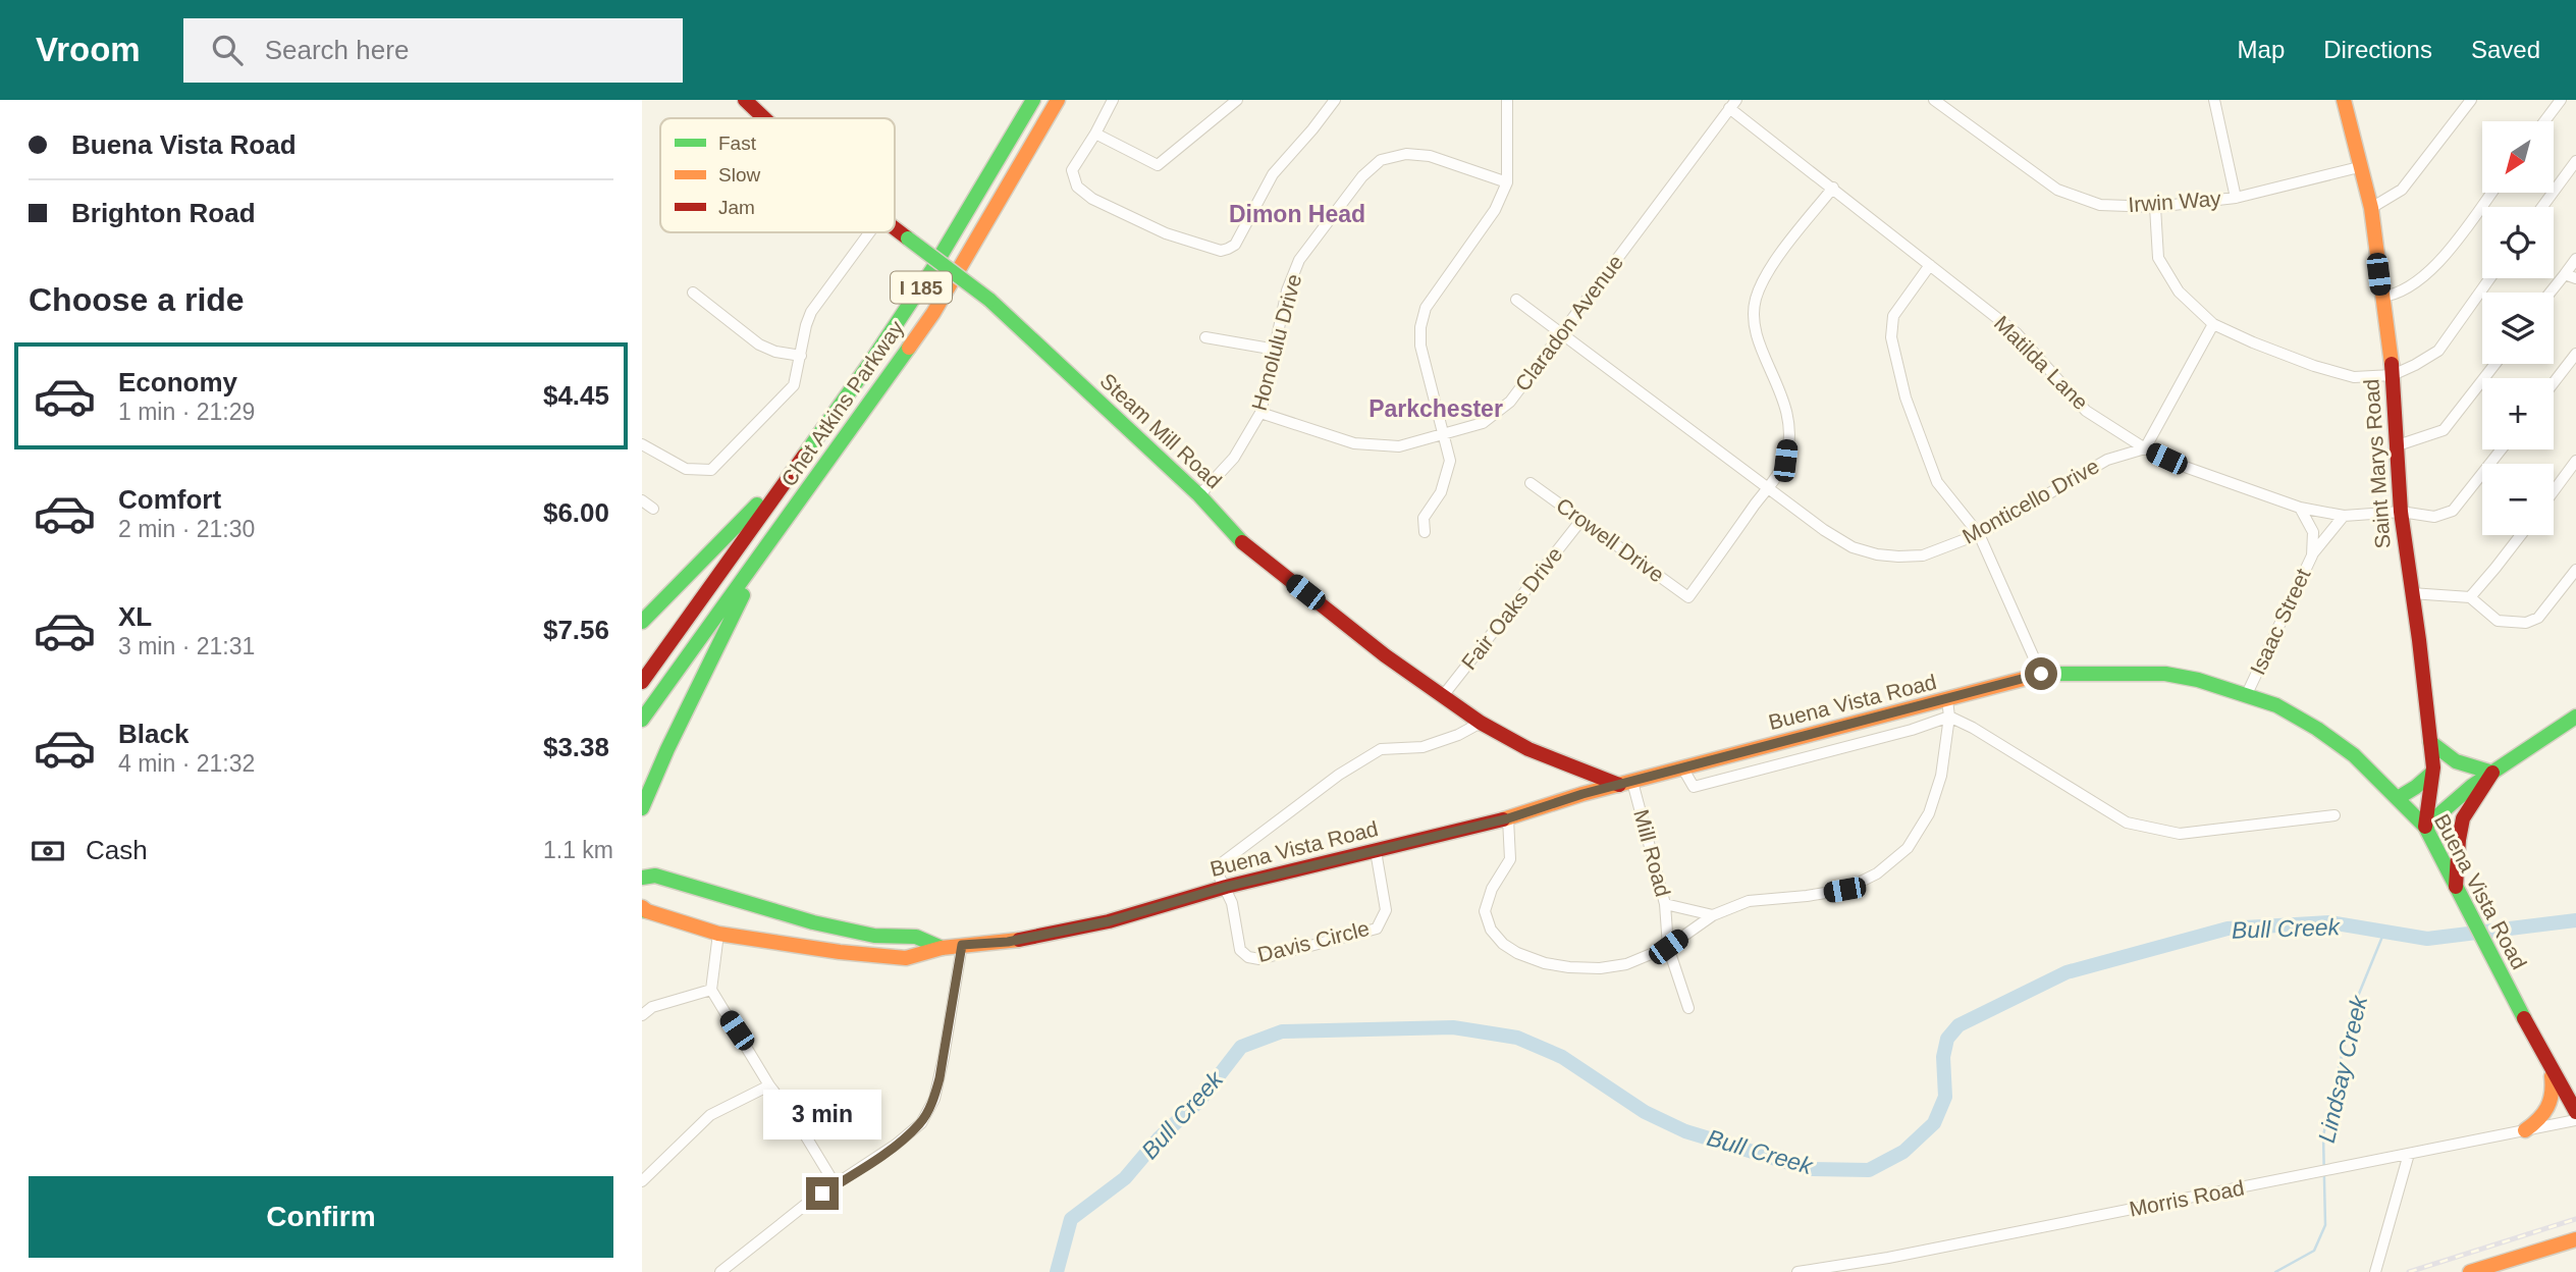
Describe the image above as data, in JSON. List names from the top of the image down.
{
  "streets": {
    "main road": [
      "I 185",
      "Chet Atkins Parkway",
      "Steam Mill Road",
      "Saint Marys Road",
      "Buena Vista Road"
    ],
    "street": [
      "Irwin Way",
      "Claradon Avenue",
      "Honolulu Drive",
      "Matilda Lane",
      "Monticello Drive",
      "Crowell Drive",
      "Fair Oaks Drive",
      "Isaac Street",
      "Mill Road",
      "Davis Circle",
      "Morris Road"
    ]
  },
  "crossings": [
    ["Irwin Way", "Saint Marys Road"],
    ["Claradon Avenue", "Honolulu Drive"],
    ["Claradon Avenue", "Matilda Lane"],
    ["Claradon Avenue", "Monticello Drive"],
    ["Honolulu Drive", "Steam Mill Road"],
    ["Matilda Lane", "Saint Marys Road"],
    ["Matilda Lane", "Monticello Drive"],
    ["Matilda Lane", "Isaac Street"],
    ["Steam Mill Road", "Fair Oaks Drive"],
    ["Steam Mill Road", "Buena Vista Road"],
    ["Steam Mill Road", "Mill Road"],
    ["Saint Marys Road", "Buena Vista Road"],
    ["Monticello Drive", "Crowell Drive"],
    ["Crowell Drive", "Fair Oaks Drive"],
    ["Isaac Street", "Buena Vista Road"],
    ["Buena Vista Road", "Mill Road"],
    ["Buena Vista Road", "Davis Circle"]
  ],
  "districts": ["Dimon Head", "Parkchester"],
  "water": ["Bull Creek", "Lindsay Creek"],
  "legend": ["Fast", "Slow", "Jam"],
  "north": "bottom left",
  "page": {
    "header": "Vroom",
    "search": "Search here",
    "nav": ["Map", "Directions", "Saved"],
    "banner": ["Buena Vista Road", "Brighton Road"],
    "map_buttons": ["+", "−"],
    "heading": "Choose a ride",
    "list": [
      {
        "name": "Economy",
        "note": "1 min · 21:29",
        "value": "$4.45"
      },
      {
        "name": "Comfort",
        "note": "2 min · 21:30",
        "value": "$6.00"
      },
      {
        "name": "XL",
        "note": "3 min · 21:31",
        "value": "$7.56"
      },
      {
        "name": "Black",
        "note": "4 min · 21:32",
        "value": "$3.38"
      }
    ],
    "pay": ["Cash", "1.1 km"],
    "bubble": "3 min",
    "buttons": "Confirm"
  }
}
